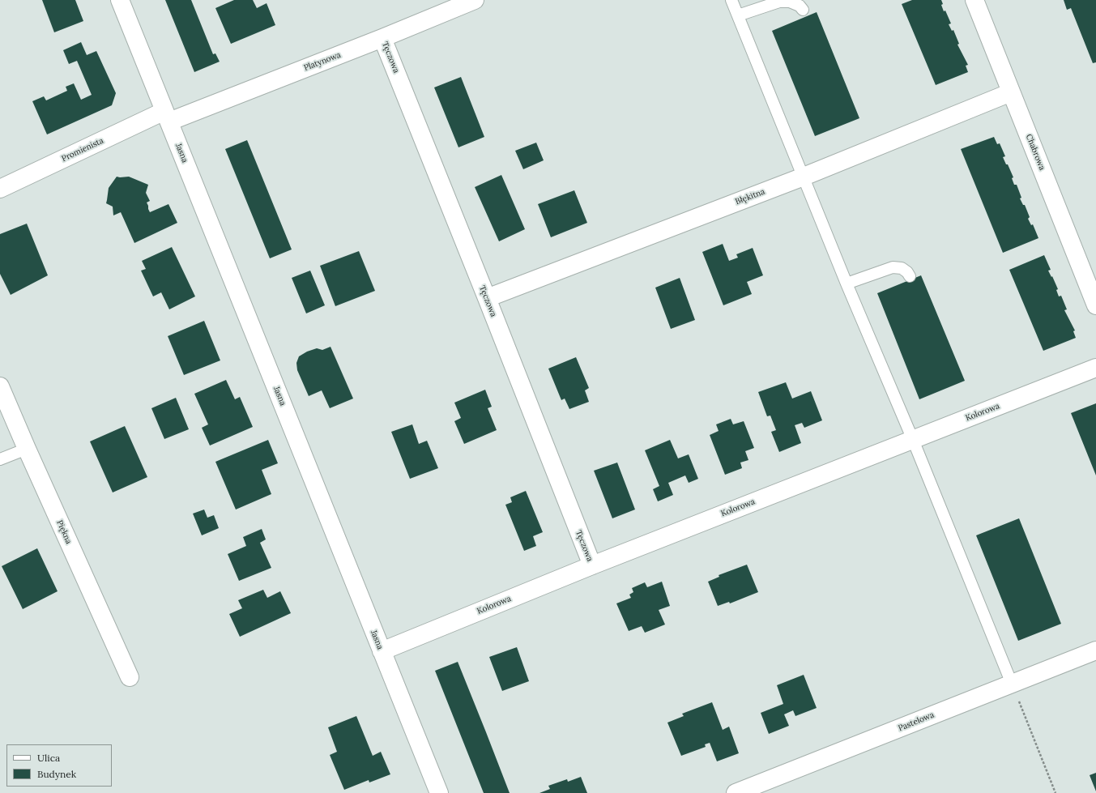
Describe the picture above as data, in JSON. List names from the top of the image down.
{
  "streets": {
    "street": [
      "Tęczowa",
      "Platynowa",
      "Promienista",
      "Chabrowa",
      "Jasna",
      "Błękitna",
      "Kolorowa",
      "Piękna",
      "Pastelowa"
    ]
  },
  "crossings": [
    ["Tęczowa", "Platynowa"],
    ["Tęczowa", "Błękitna"],
    ["Tęczowa", "Kolorowa"],
    ["Platynowa", "Promienista"],
    ["Platynowa", "Jasna"],
    ["Promienista", "Jasna"],
    ["Chabrowa", "Błękitna"],
    ["Jasna", "Kolorowa"]
  ],
  "legend": ["Ulica", "Budynek"]
}
